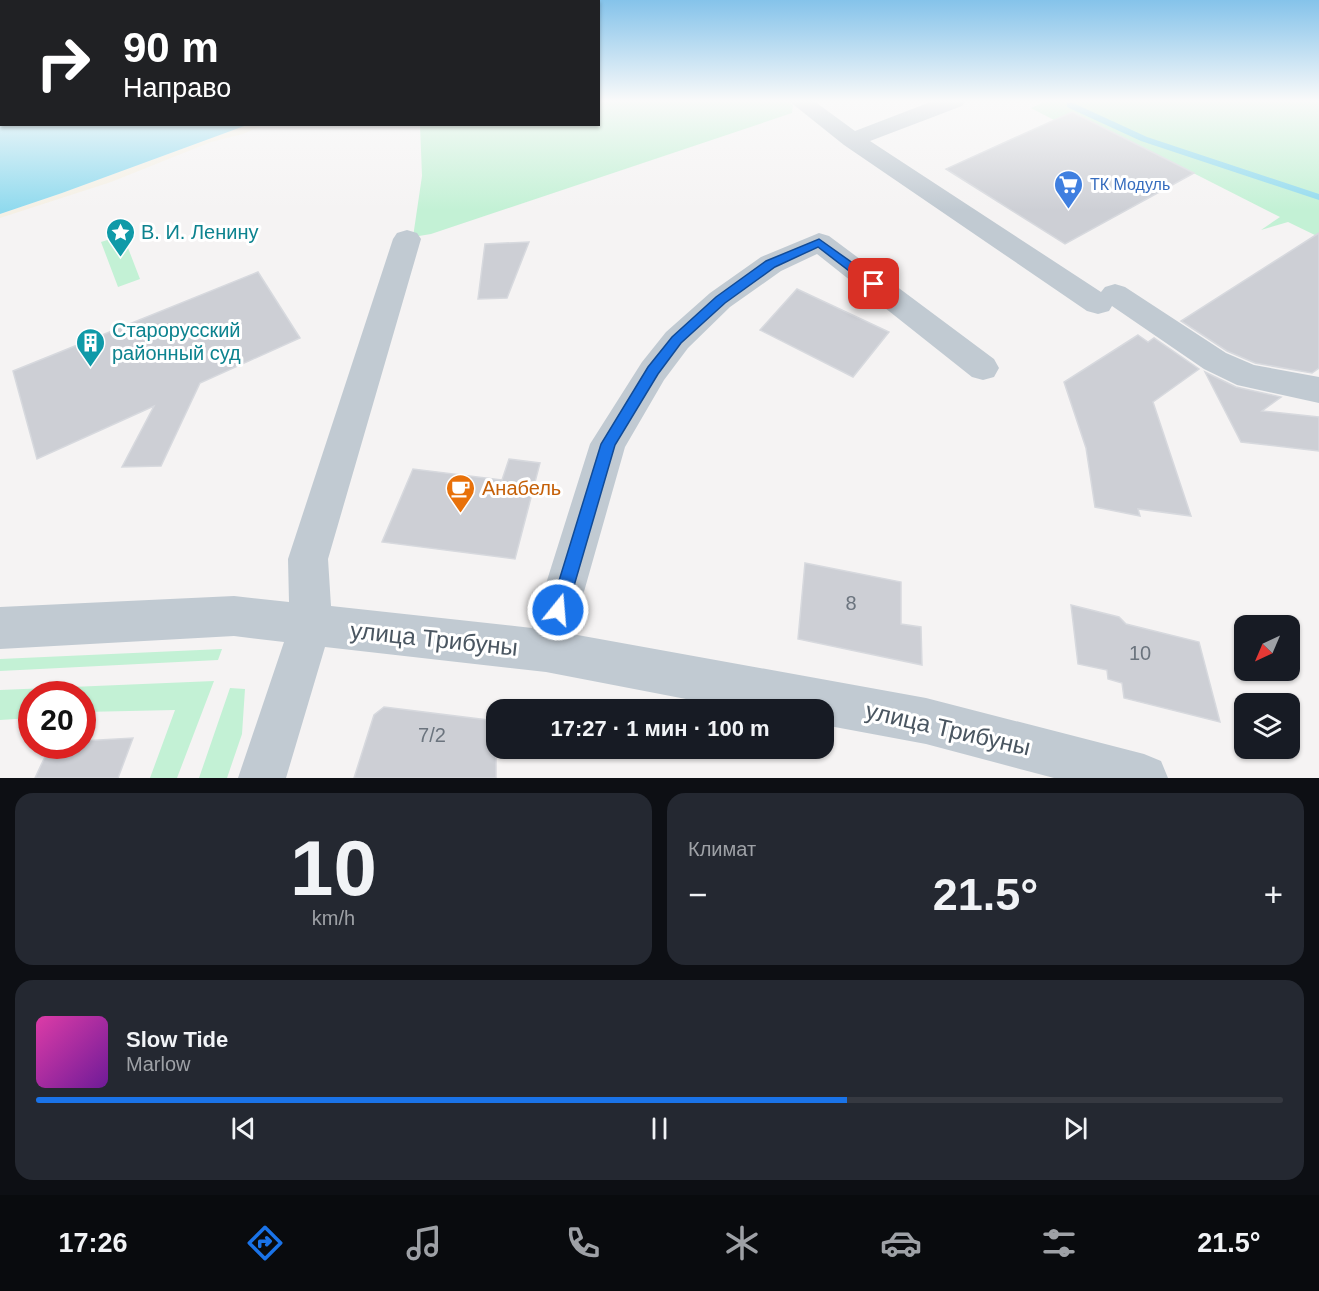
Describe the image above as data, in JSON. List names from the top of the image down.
{
  "streets": {
    "street": ["улица Трибуны"]
  },
  "places": {
    "supermarket": ["ТК Модуль"],
    "place": ["В. И. Ленину"],
    "building": ["Старорусский районный суд"],
    "cafe": ["Анабель"]
  },
  "house_numbers": ["8", "10", "7/2"],
  "north": "bottom left",
  "page": {
    "turn": ["90 m", "Направо"],
    "limit": "20",
    "trip": "17:27 · 1 мин · 100 m",
    "tile": [
      ["10", "km/h"],
      "Климат"
    ],
    "heat": ["−", "21.5°", "+"],
    "song": ["Slow Tide", "Marlow"],
    "tabs": ["17:26", "21.5°"]
  }
}
